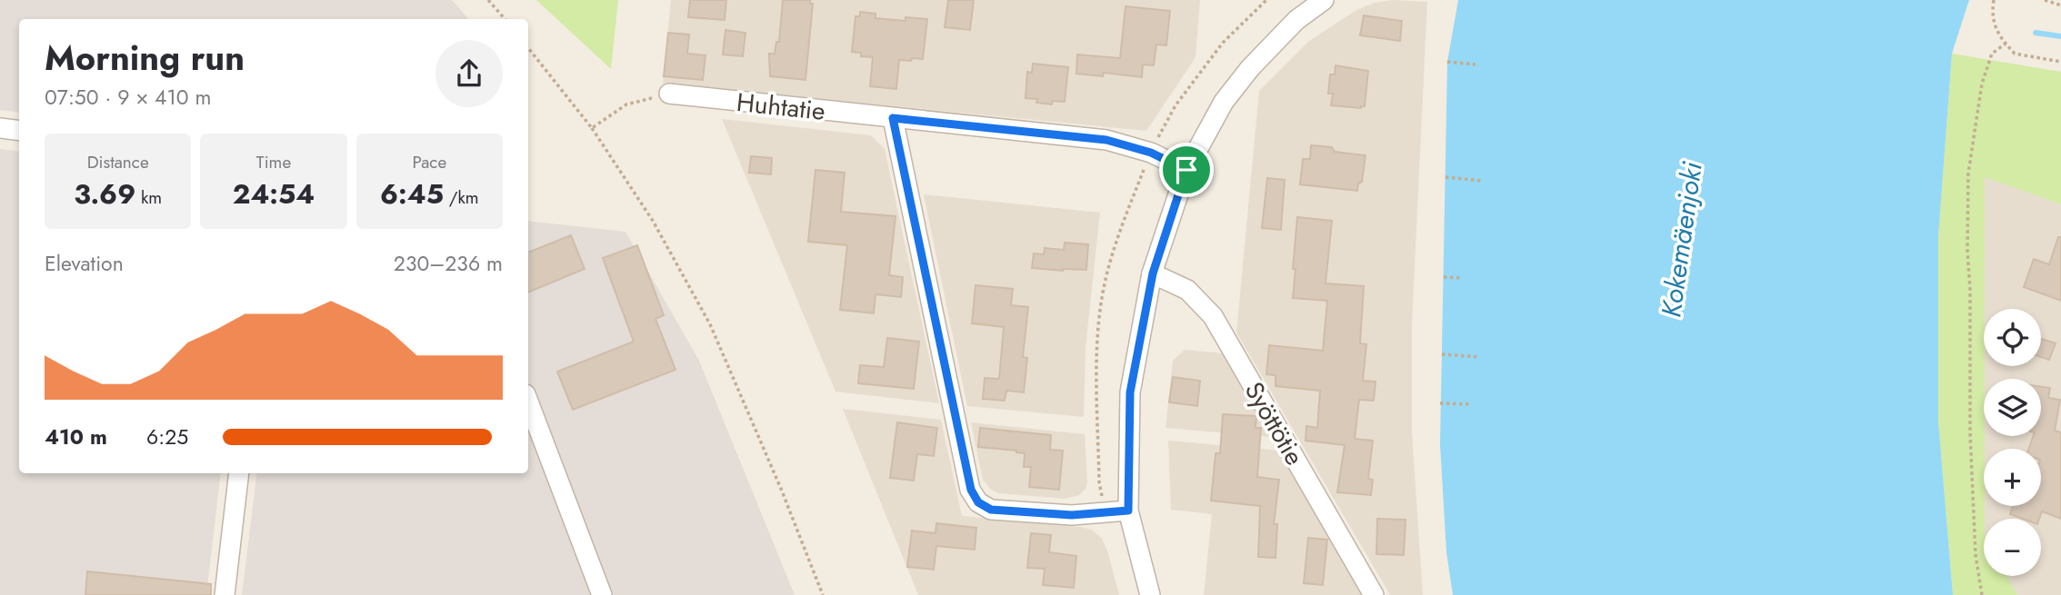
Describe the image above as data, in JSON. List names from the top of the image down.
{
  "streets": {
    "street": ["Huhtatie", "Syöttötie"]
  },
  "water": ["Kokemäenjoki"],
  "page": {
    "heading": ["Morning run", "07:50 · 9 × 410 m"],
    "stats": [
      ["Distance", "3.69 km"],
      ["Time", "24:54"],
      ["Pace", "6:45 /km"]
    ],
    "chart": ["Elevation", "230–236 m"],
    "map_buttons": ["+", "−"],
    "list": [
      {
        "name": "410 m",
        "note": "6:25"
      }
    ]
  }
}
